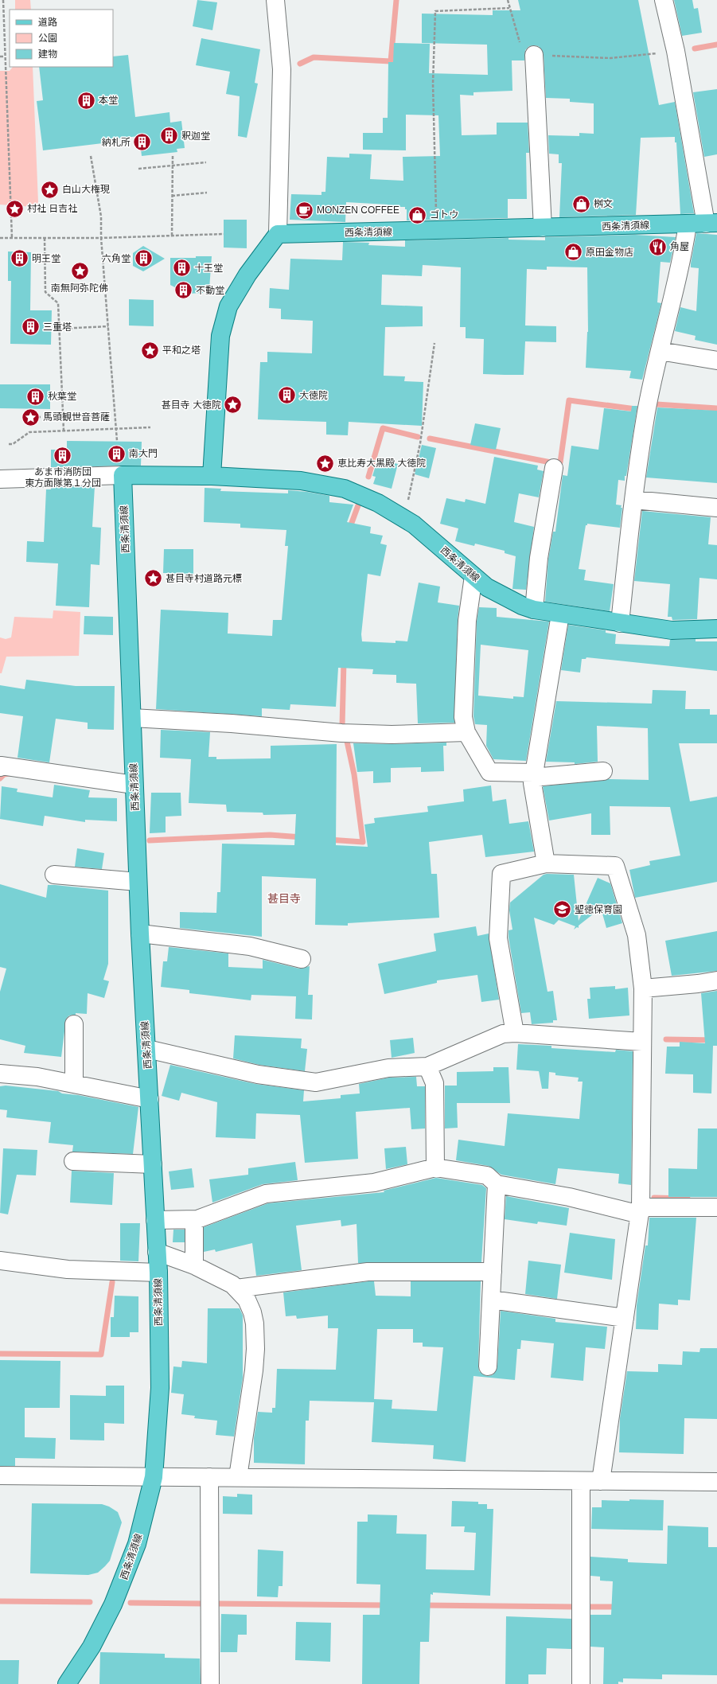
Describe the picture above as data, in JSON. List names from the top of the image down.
{
  "streets": {
    "main road": ["西条清須線"]
  },
  "districts": ["甚目寺"],
  "places": {
    "building": [
      "本堂",
      "釈迦堂",
      "納札所",
      "明王堂",
      "六角堂",
      "十王堂",
      "不動堂",
      "三重塔",
      "大徳院",
      "秋葉堂",
      "南大門",
      "あま市消防団 東方面隊第１分団"
    ],
    "place": [
      "白山大権現",
      "村社 日吉社",
      "南無阿弥陀佛",
      "平和之塔",
      "甚目寺 大徳院",
      "馬頭観世音菩薩",
      "恵比寿大黒殿 大徳院",
      "甚目寺村道路元標"
    ],
    "shop": ["桝文", "ゴトウ", "原田金物店"],
    "cafe": ["MONZEN COFFEE"],
    "restaurant": ["角屋"],
    "school or university": ["聖徳保育園"]
  },
  "legend": ["道路", "公園", "建物"]
}
